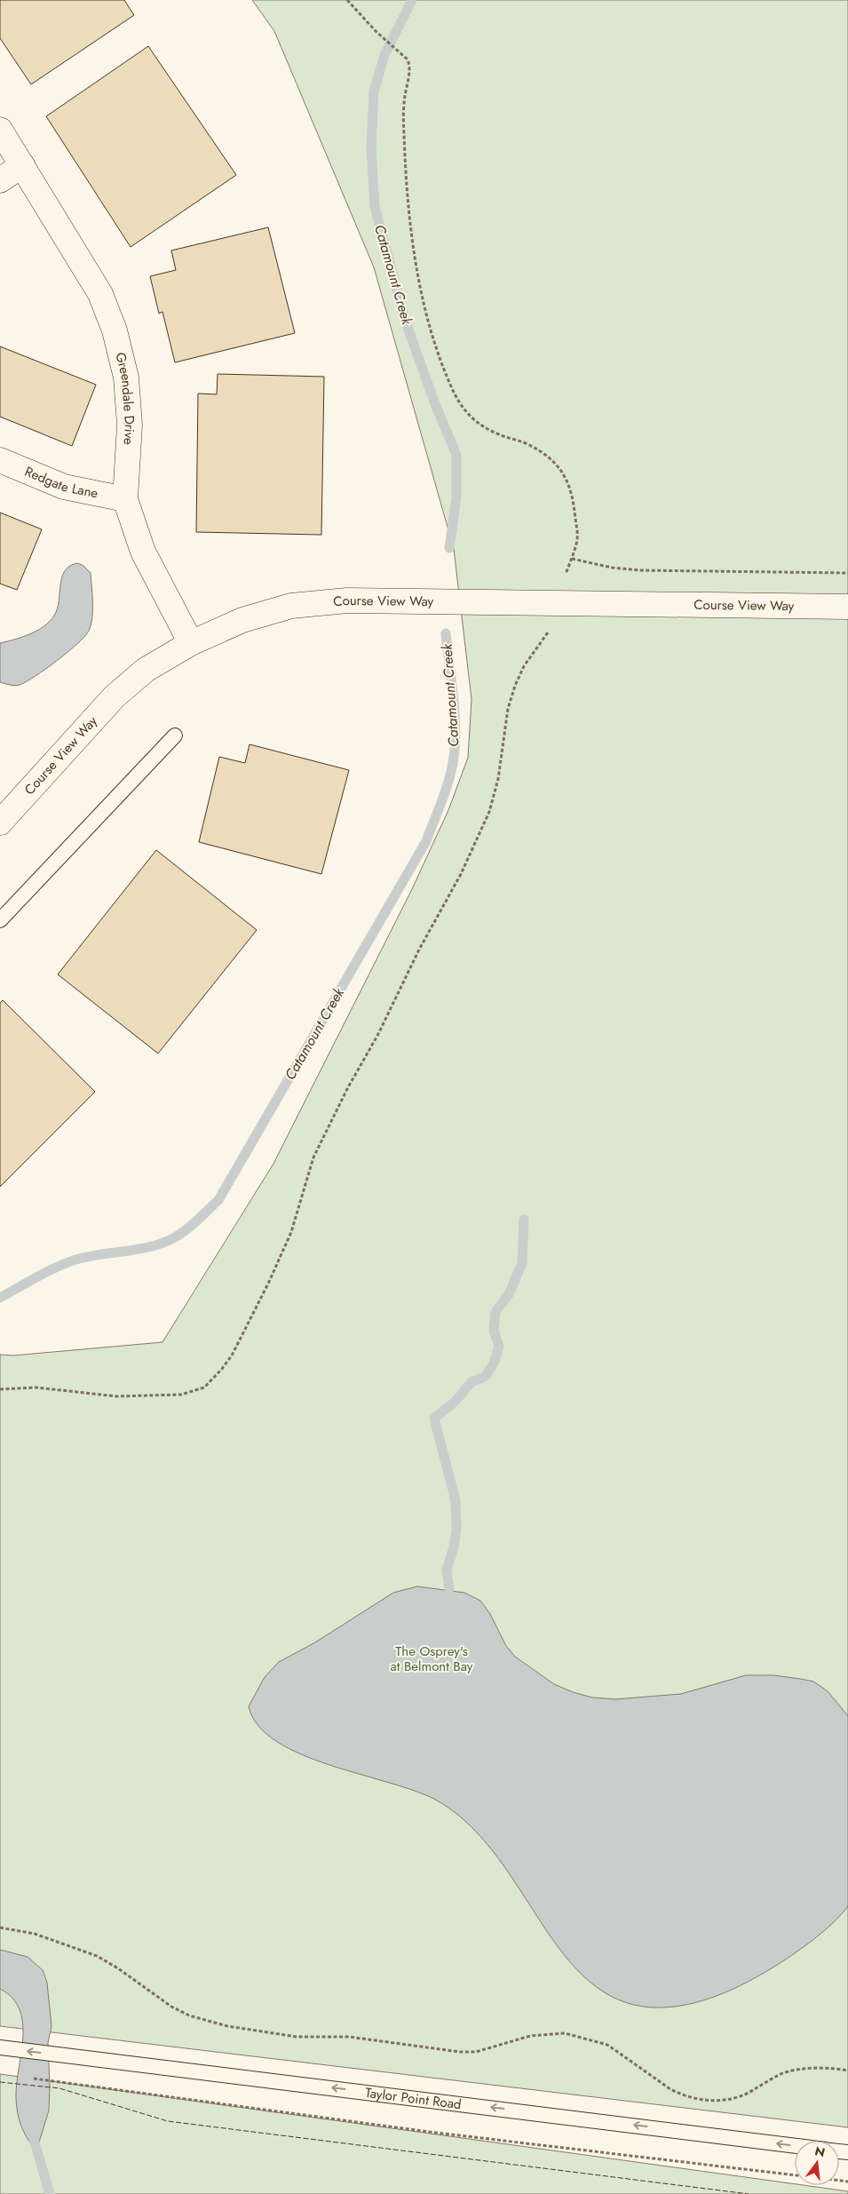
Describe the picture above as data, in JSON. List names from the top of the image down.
{
  "streets": {
    "street": ["Greendale Drive", "Redgate Lane", "Course View Way"],
    "lane": ["Taylor Point Road"]
  },
  "crossings": [
    ["Greendale Drive", "Redgate Lane"],
    ["Greendale Drive", "Course View Way"]
  ],
  "one_way": ["Taylor Point Road"],
  "water": ["Catamount Creek"],
  "parks": ["The Osprey's at Belmont Bay"],
  "north": "top"
}
